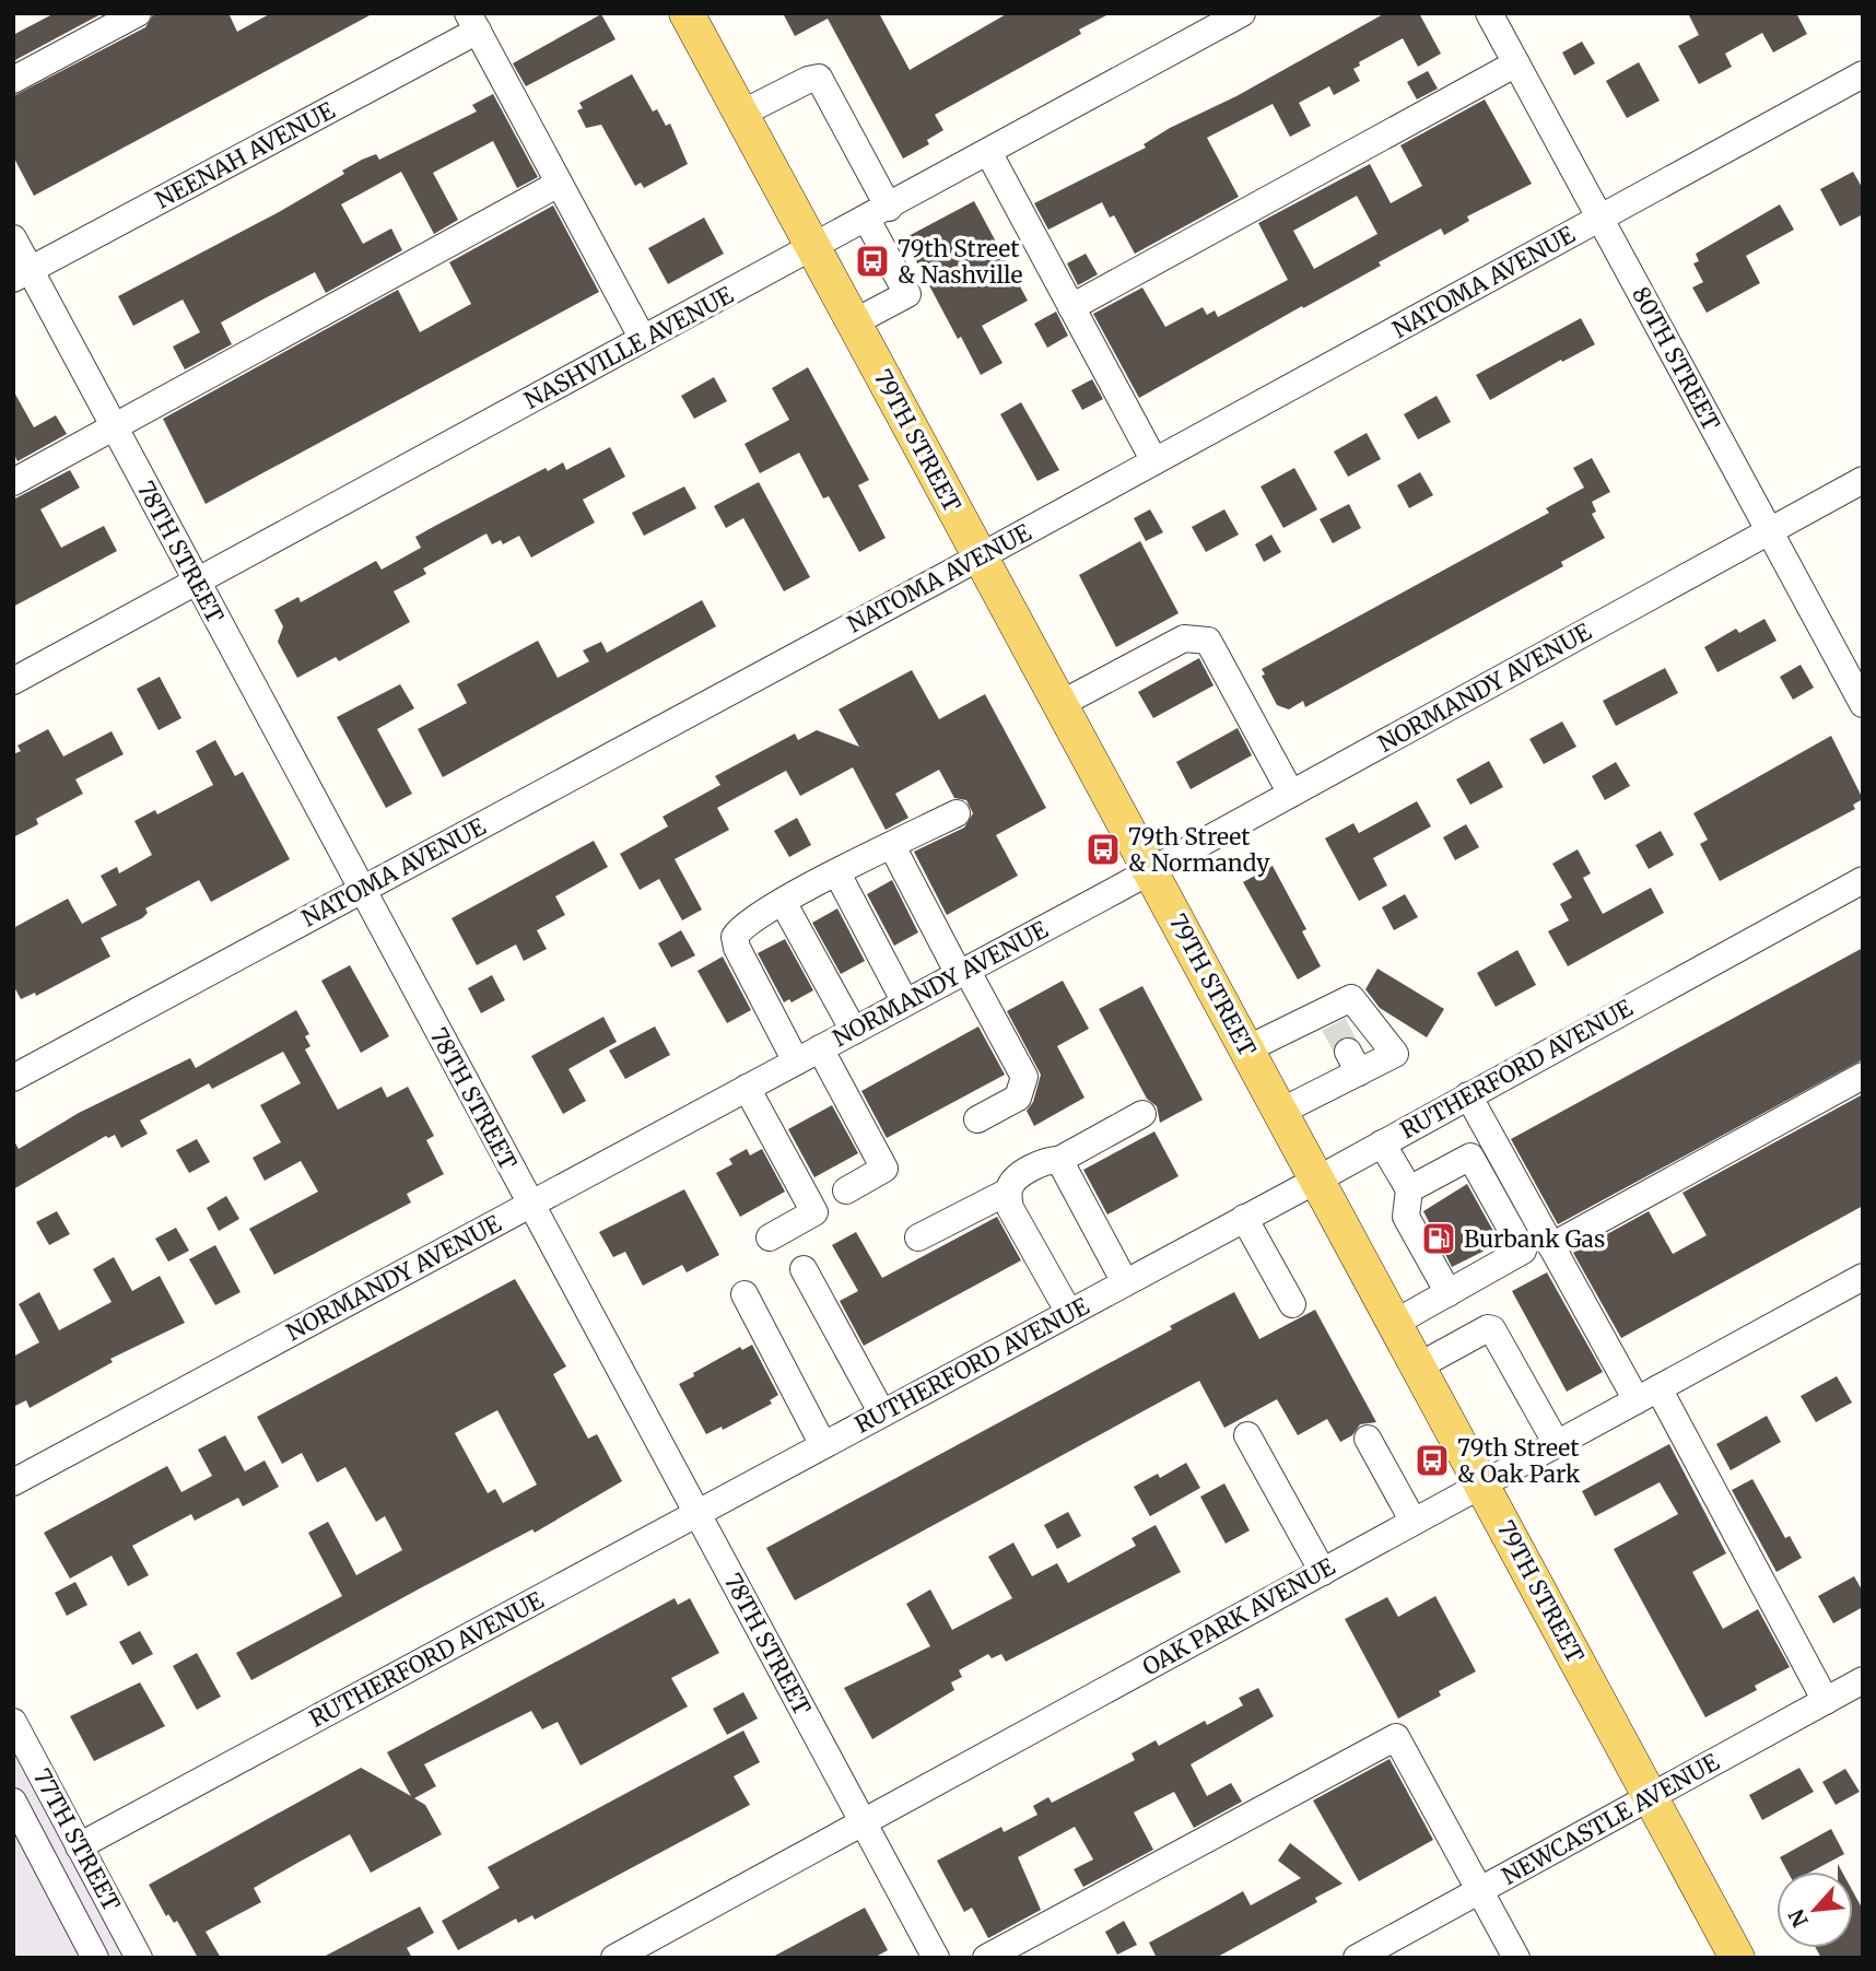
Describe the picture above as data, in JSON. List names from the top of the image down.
{
  "streets": {
    "main road": ["79TH STREET"],
    "street": [
      "NEENAH AVENUE",
      "NATOMA AVENUE",
      "NASHVILLE AVENUE",
      "80TH STREET",
      "78TH STREET",
      "NORMANDY AVENUE",
      "RUTHERFORD AVENUE",
      "OAK PARK AVENUE",
      "NEWCASTLE AVENUE",
      "77TH STREET"
    ]
  },
  "crossings": [
    ["NEENAH AVENUE", "78TH STREET"],
    ["NATOMA AVENUE", "80TH STREET"],
    ["NATOMA AVENUE", "79TH STREET"],
    ["NATOMA AVENUE", "78TH STREET"],
    ["NASHVILLE AVENUE", "79TH STREET"],
    ["NASHVILLE AVENUE", "78TH STREET"],
    ["80TH STREET", "NORMANDY AVENUE"],
    ["79TH STREET", "NORMANDY AVENUE"],
    ["79TH STREET", "RUTHERFORD AVENUE"],
    ["79TH STREET", "OAK PARK AVENUE"],
    ["79TH STREET", "NEWCASTLE AVENUE"],
    ["78TH STREET", "NORMANDY AVENUE"],
    ["78TH STREET", "RUTHERFORD AVENUE"],
    ["78TH STREET", "OAK PARK AVENUE"],
    ["RUTHERFORD AVENUE", "77TH STREET"]
  ],
  "places": {
    "bus stop": ["79th Street & Nashville", "79th Street & Normandy", "79th Street & Oak Park"],
    "fuel station": ["Burbank Gas"]
  },
  "north": "bottom left"
}
